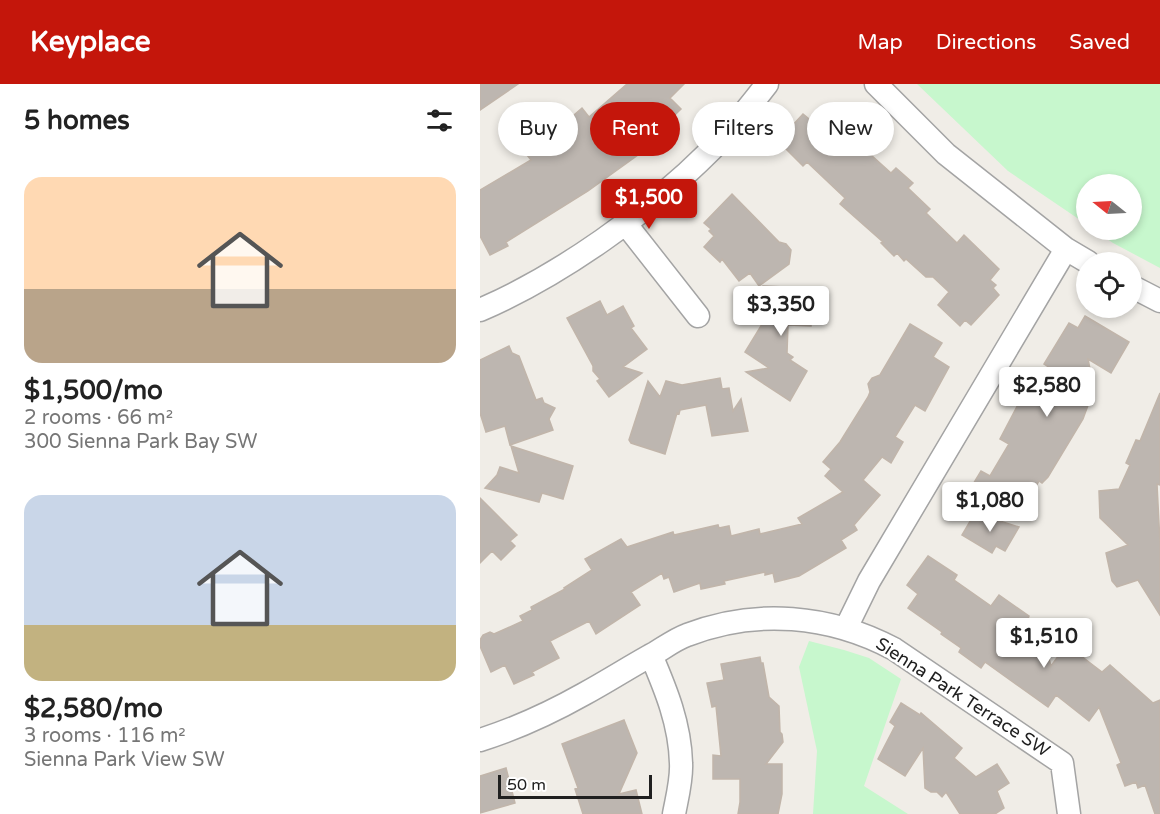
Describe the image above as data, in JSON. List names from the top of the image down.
{
  "streets": {
    "street": ["Sienna Park Terrace SW"]
  },
  "scale_bar": "50 m",
  "north": "left",
  "page": {
    "header": "Keyplace",
    "nav": ["Map", "Directions", "Saved"],
    "heading": "5 homes",
    "chip": [
      "Buy",
      "Rent",
      "Filters",
      "New"
    ],
    "list": [
      {
        "name": "$1,500/mo",
        "note": "2 rooms · 66 m² · 300 Sienna Park Bay SW"
      },
      {
        "name": "$2,580/mo",
        "note": "3 rooms · 116 m² · Sienna Park View SW"
      }
    ],
    "price": [
      "$1,500",
      "$3,350",
      "$2,580",
      "$1,080",
      "$1,510"
    ],
    "scale": "50 m"
  }
}
